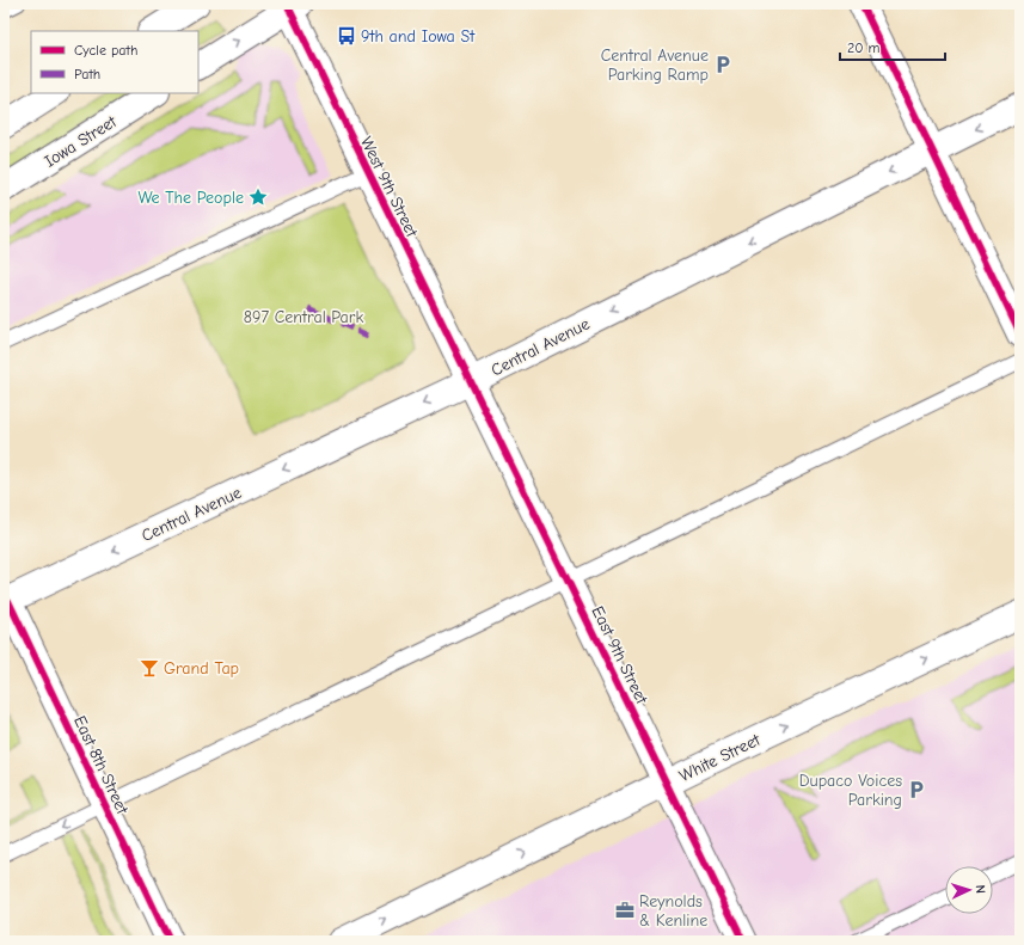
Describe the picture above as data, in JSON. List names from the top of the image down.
{
  "streets": {
    "main road": [
      "Iowa Street",
      "West 9th Street",
      "Central Avenue",
      "East 9th Street",
      "White Street",
      "East 8th Street"
    ]
  },
  "crossings": [
    ["West 9th Street", "Central Avenue"],
    ["West 9th Street", "East 9th Street"],
    ["Central Avenue", "East 9th Street"],
    ["Central Avenue", "East 8th Street"],
    ["East 9th Street", "White Street"]
  ],
  "one_way": ["Central Avenue", "White Street"],
  "parks": ["897 Central Park"],
  "places": {
    "bus stop": ["9th and Iowa St"],
    "parking": ["Central Avenue Parking Ramp", "Dupaco Voices Parking"],
    "place": ["We The People"],
    "bar": ["Grand Tap"],
    "office": ["Reynolds & Kenline"]
  },
  "legend": ["Cycle path", "Path"],
  "scale_bar": "20 m",
  "north": "right"
}
